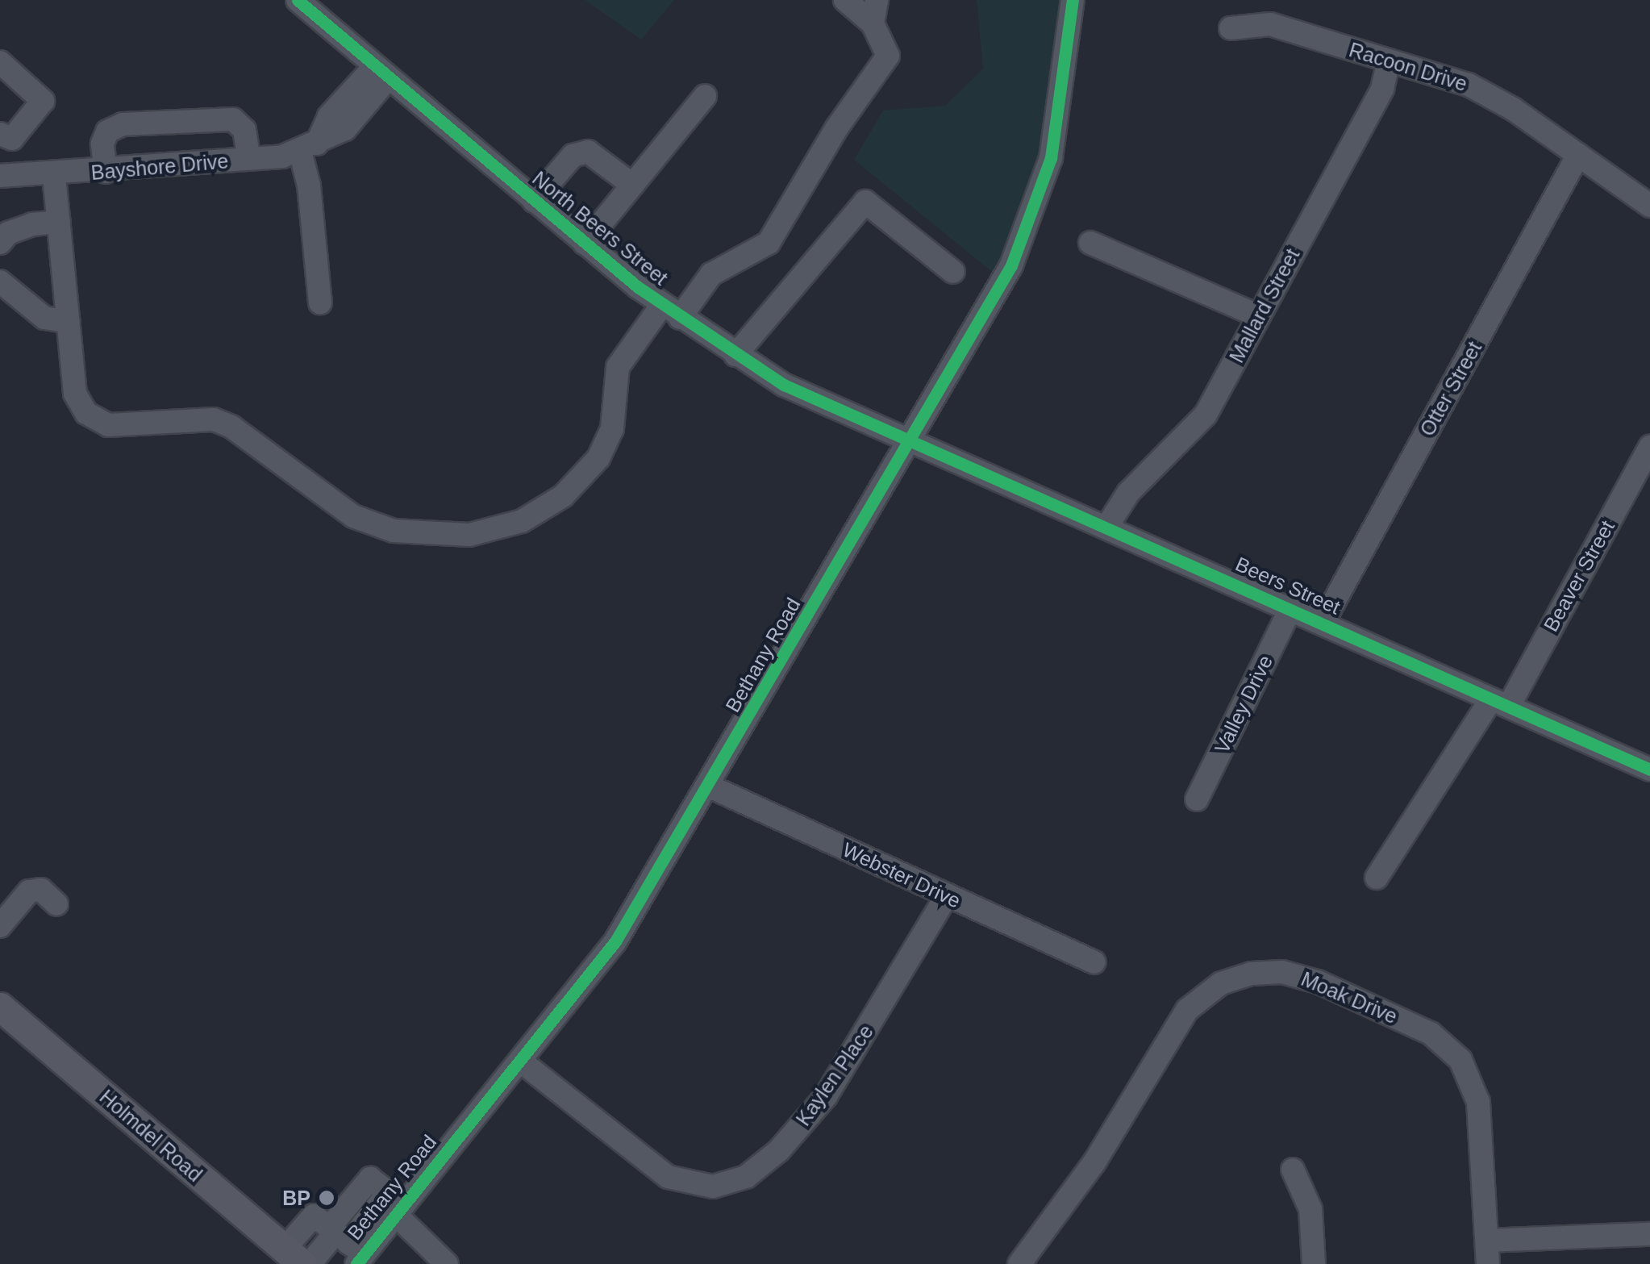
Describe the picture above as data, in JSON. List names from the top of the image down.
{
  "streets": {
    "main road": ["Holmdel Road"],
    "street": [
      "Racoon Drive",
      "Bayshore Drive",
      "North Beers Street",
      "Mallard Street",
      "Otter Street",
      "Beaver Street",
      "Beers Street",
      "Bethany Road",
      "Valley Drive",
      "Webster Drive",
      "Moak Drive",
      "Kaylen Place"
    ]
  },
  "crossings": [
    ["Racoon Drive", "Mallard Street"],
    ["Racoon Drive", "Otter Street"],
    ["Bayshore Drive", "North Beers Street"],
    ["North Beers Street", "Beers Street"],
    ["North Beers Street", "Bethany Road"],
    ["Mallard Street", "Beers Street"],
    ["Otter Street", "Beers Street"],
    ["Beaver Street", "Beers Street"],
    ["Beers Street", "Bethany Road"],
    ["Beers Street", "Valley Drive"],
    ["Bethany Road", "Webster Drive"],
    ["Bethany Road", "Kaylen Place"],
    ["Webster Drive", "Kaylen Place"]
  ],
  "places": ["BP"]
}
